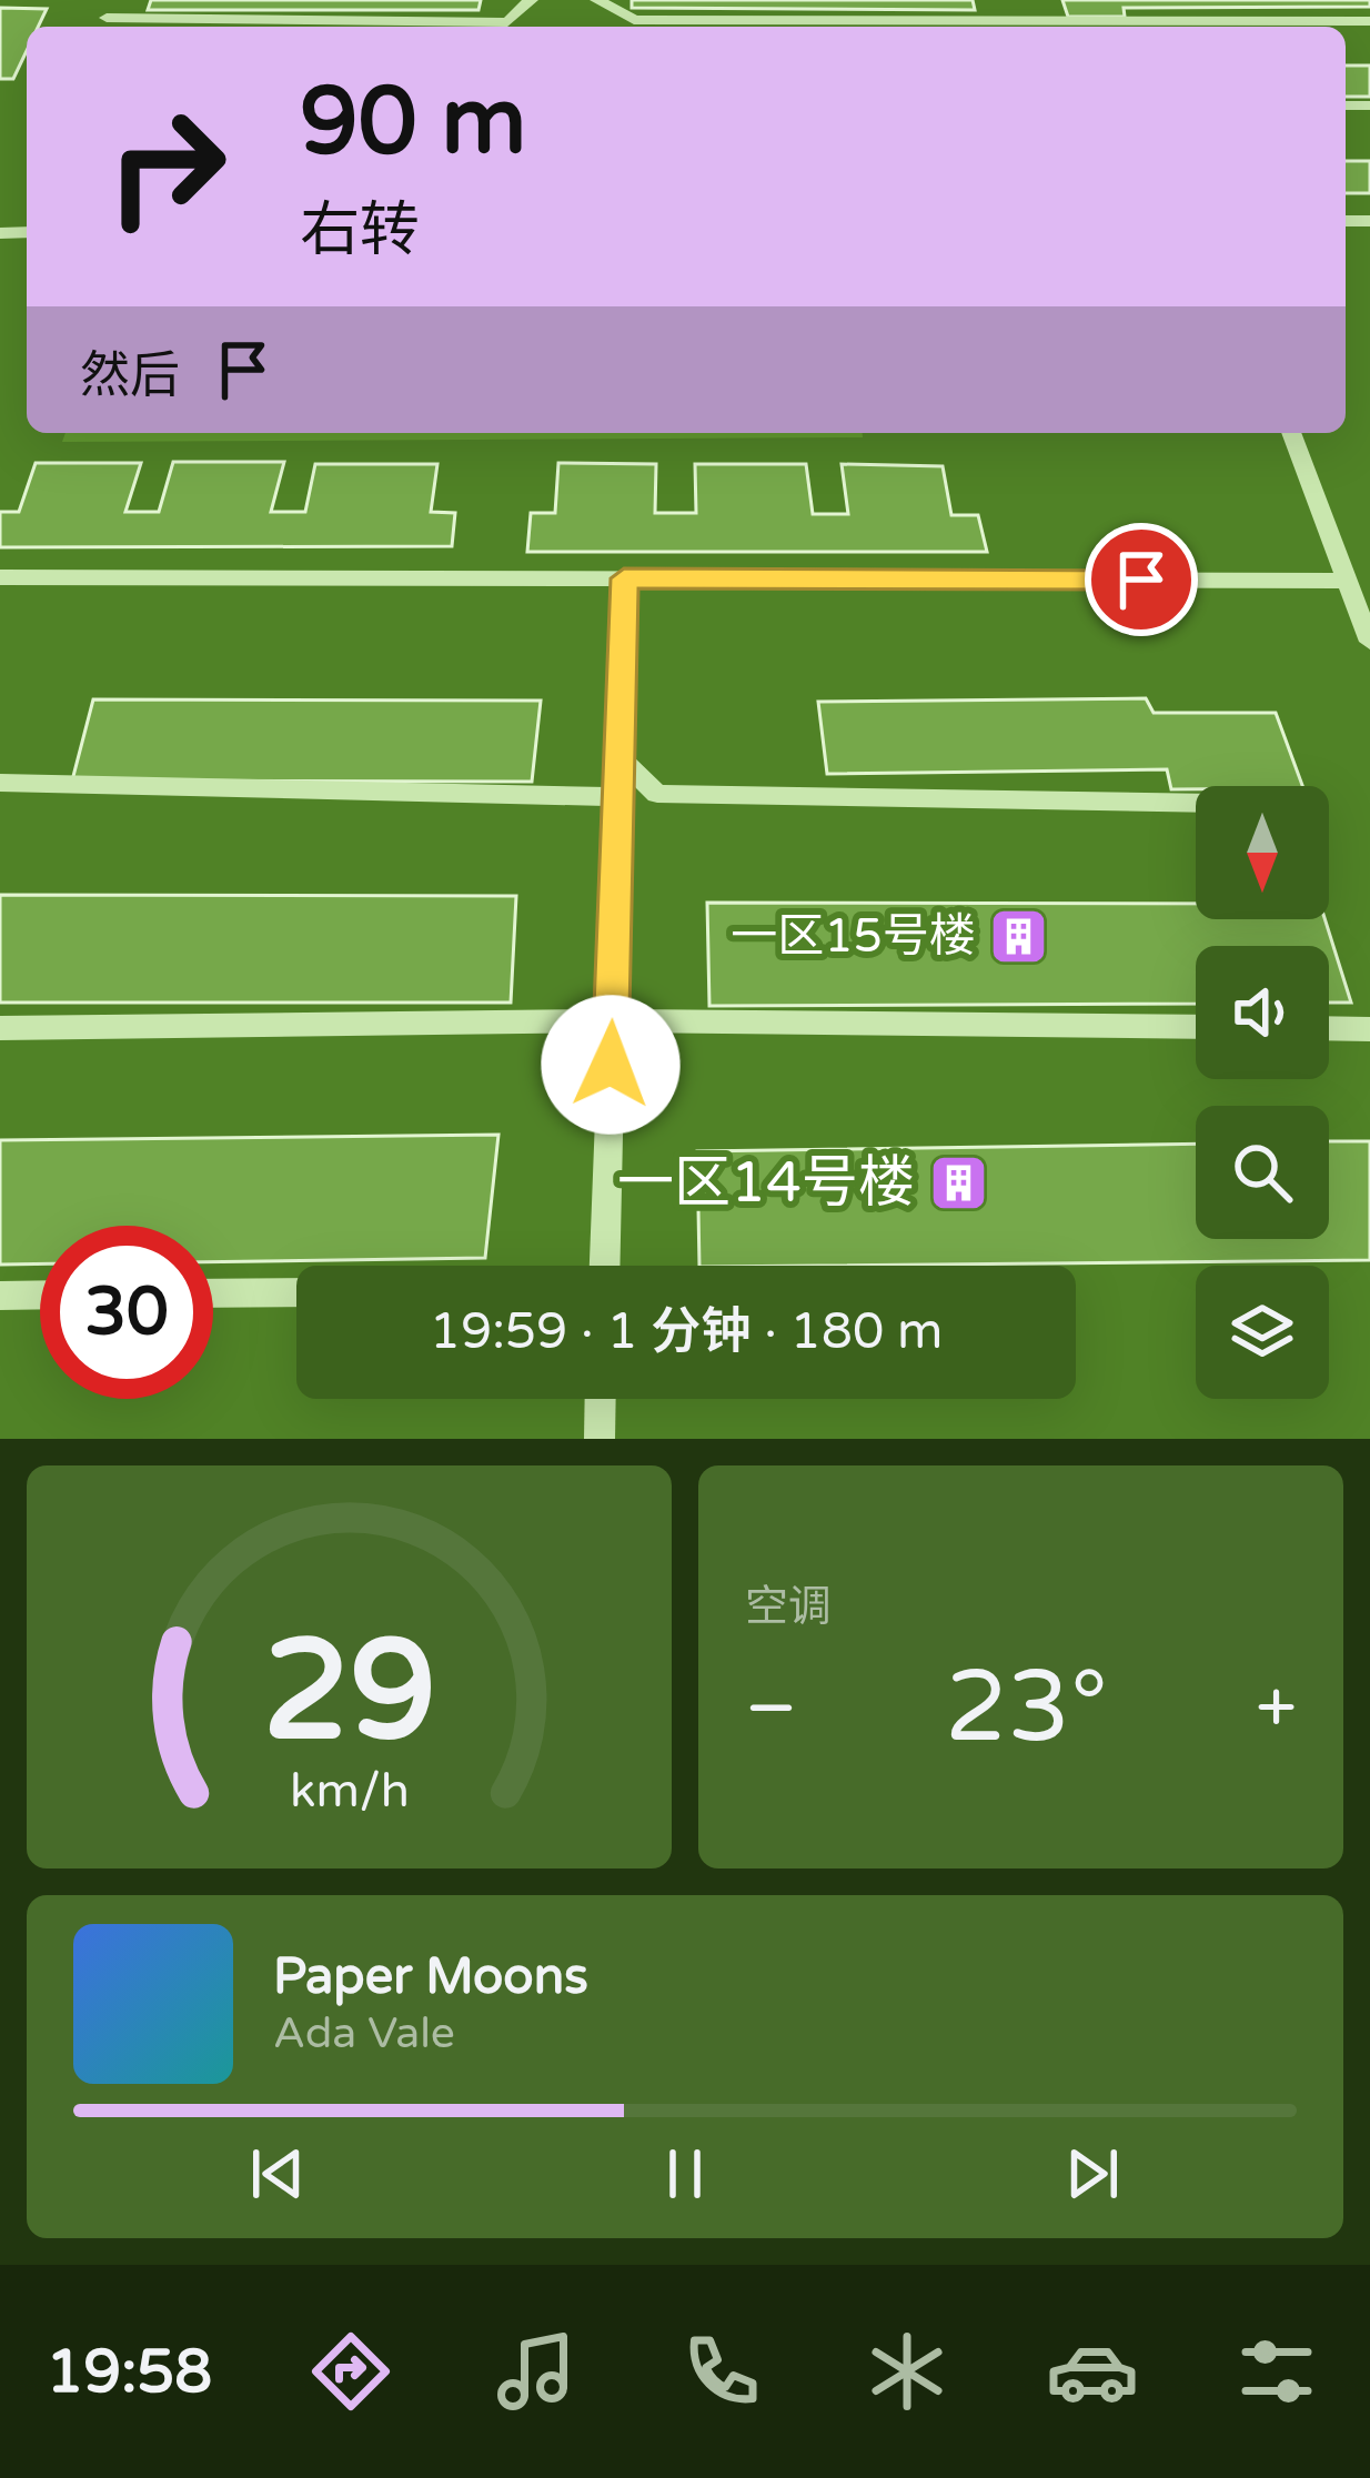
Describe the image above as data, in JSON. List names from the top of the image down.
{
  "places": {
    "building": ["一区15号楼", "一区14号楼"]
  },
  "north": "bottom",
  "page": {
    "turn": ["90 m", "右转"],
    "then": "然后",
    "limit": "30",
    "trip": "19:59 · 1 分钟 · 180 m",
    "tile": "空调",
    "heat": ["−", "23°", "+"],
    "song": ["Paper Moons", "Ada Vale"],
    "tabs": "19:58",
    "gauge": ["29", "km/h"]
  }
}
